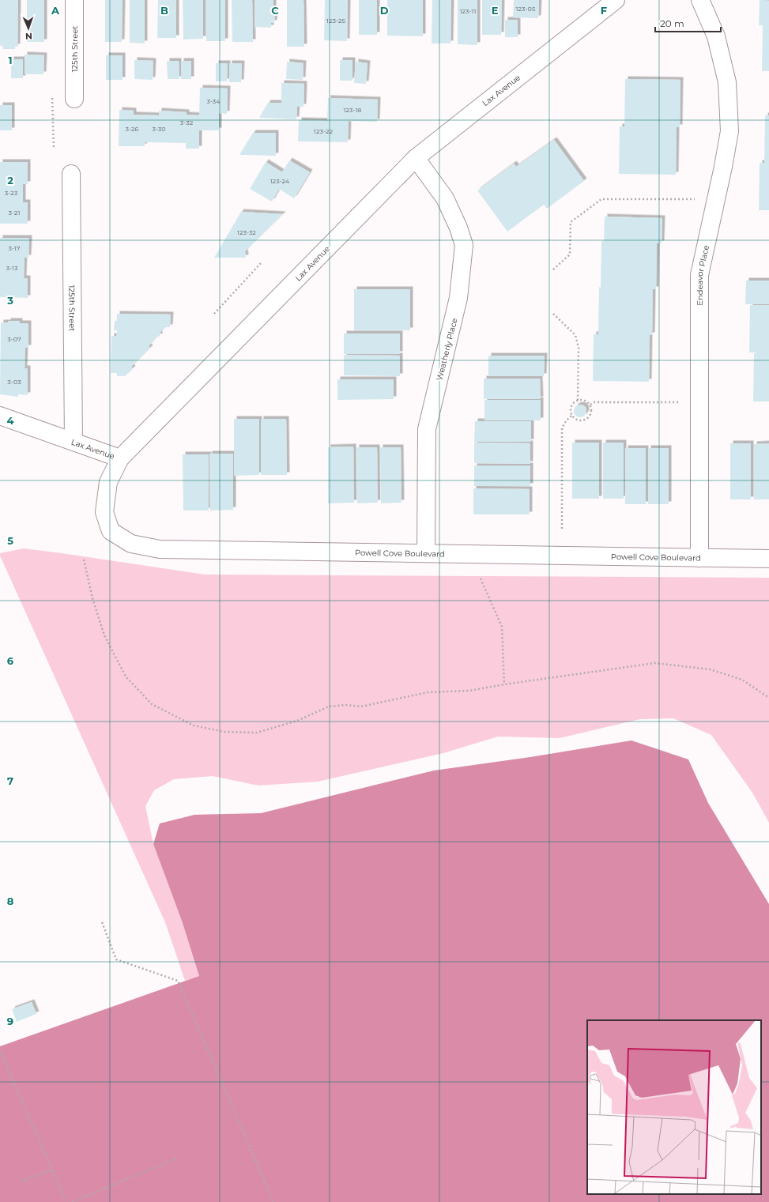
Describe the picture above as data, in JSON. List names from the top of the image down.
{
  "streets": {
    "street": [
      "125th Street",
      "Lax Avenue",
      "Endeavor Place",
      "Weatherly Place",
      "Powell Cove Boulevard"
    ]
  },
  "crossings": [
    ["125th Street", "Lax Avenue"],
    ["Lax Avenue", "Weatherly Place"],
    ["Lax Avenue", "Powell Cove Boulevard"],
    ["Endeavor Place", "Powell Cove Boulevard"],
    ["Weatherly Place", "Powell Cove Boulevard"]
  ],
  "house_numbers": [
    "123-05",
    "123-11",
    "123-25",
    "3-34",
    "123-18",
    "3-32",
    "3-26",
    "3-30",
    "123-22",
    "123-24",
    "3-23",
    "3-21",
    "123-32",
    "3-17",
    "3-13",
    "3-07",
    "3-03"
  ],
  "scale_bar": "20 m",
  "north": "bottom",
  "grid": {
    "columns": [
      "A",
      "B",
      "C",
      "D",
      "E",
      "F"
    ],
    "rows": [
      "1",
      "2",
      "3",
      "4",
      "5",
      "6",
      "7",
      "8",
      "9"
    ]
  }
}
